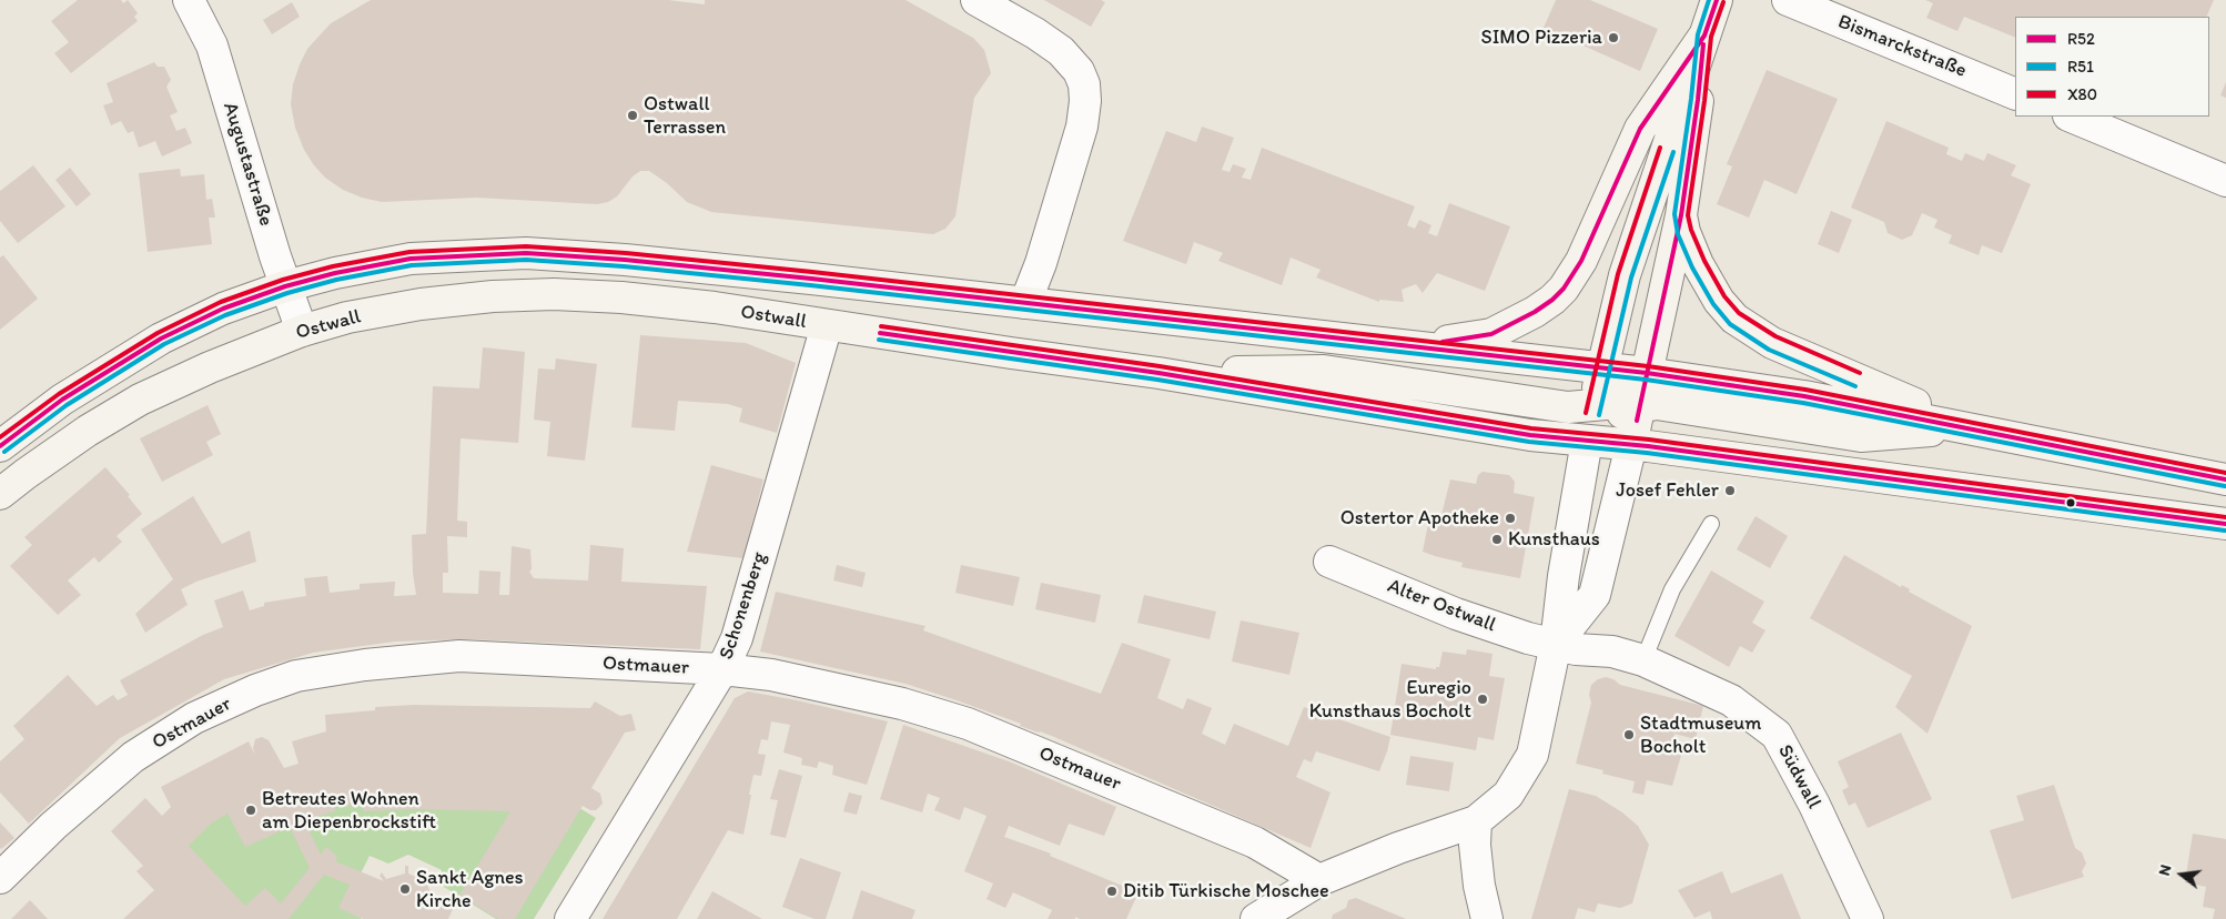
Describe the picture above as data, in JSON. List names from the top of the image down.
{
  "streets": {
    "main road": ["Ostwall"],
    "street": [
      "Bismarckstraße",
      "Augustastraße",
      "Schonenberg",
      "Alter Ostwall",
      "Ostmauer",
      "Südwall"
    ]
  },
  "crossings": [
    ["Augustastraße", "Ostwall"],
    ["Ostwall", "Schonenberg"],
    ["Schonenberg", "Ostmauer"],
    ["Alter Ostwall", "Südwall"]
  ],
  "places": [
    "SIMO Pizzeria",
    "Ostwall Terrassen",
    "Josef Fehler",
    "Ostertor Apotheke",
    "Kunsthaus",
    "Euregio Kunsthaus Bocholt",
    "Stadtmuseum Bocholt",
    "Betreutes Wohnen am Diepenbrockstift",
    "Sankt Agnes Kirche",
    "Ditib Türkische Moschee"
  ],
  "lines": ["transit line R52", "transit line R51", "transit line X80"],
  "legend": ["R52", "R51", "X80"],
  "north": "left"
}
